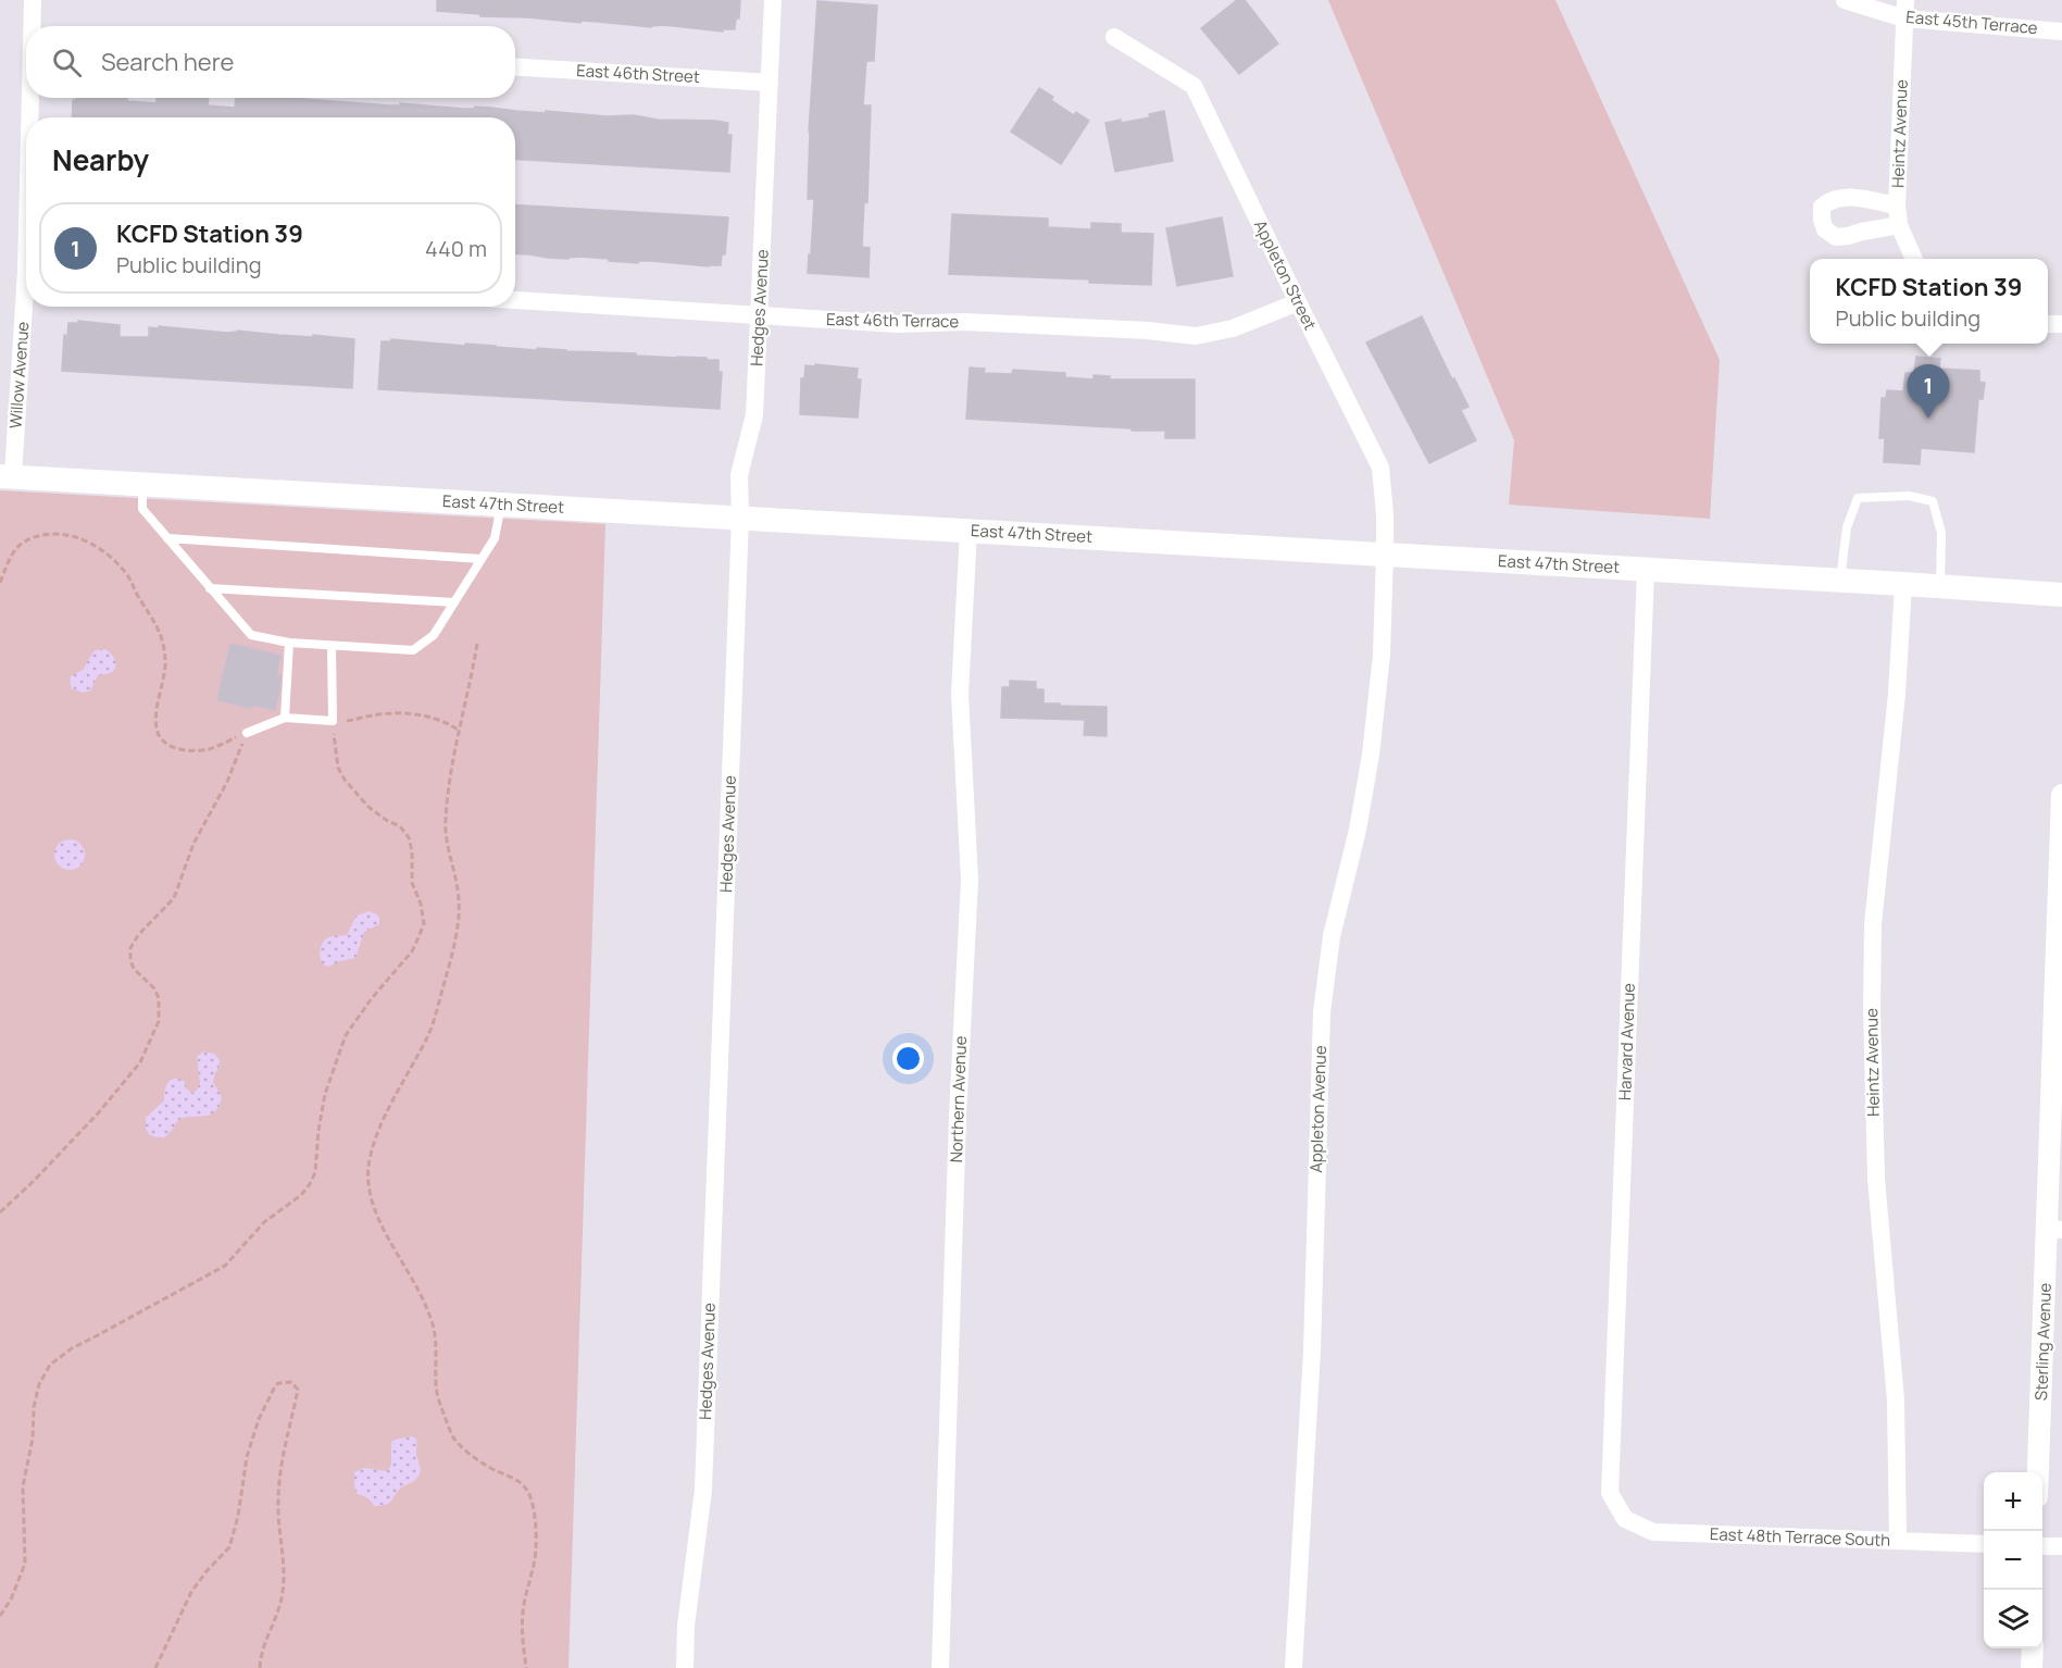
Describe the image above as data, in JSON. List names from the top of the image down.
{
  "streets": {
    "main road": ["East 47th Street"],
    "street": [
      "East 45th Terrace",
      "East 46th Street",
      "Heintz Avenue",
      "Appleton Street",
      "Hedges Avenue",
      "East 46th Terrace",
      "Willow Avenue",
      "Harvard Avenue",
      "Northern Avenue",
      "Appleton Avenue",
      "Sterling Avenue",
      "East 48th Terrace South"
    ]
  },
  "crossings": [
    ["East 45th Terrace", "Heintz Avenue"],
    ["East 46th Street", "Hedges Avenue"],
    ["Heintz Avenue", "East 47th Street"],
    ["Heintz Avenue", "East 48th Terrace South"],
    ["Appleton Street", "East 46th Terrace"],
    ["Appleton Street", "East 47th Street"],
    ["Appleton Street", "Appleton Avenue"],
    ["Hedges Avenue", "East 46th Terrace"],
    ["Hedges Avenue", "East 47th Street"],
    ["Willow Avenue", "East 47th Street"],
    ["East 47th Street", "Harvard Avenue"],
    ["East 47th Street", "Northern Avenue"],
    ["East 47th Street", "Appleton Avenue"],
    ["Harvard Avenue", "East 48th Terrace South"]
  ],
  "page": {
    "search": "Search here",
    "heading": "Nearby",
    "list": [
      {
        "mark": "1",
        "name": "KCFD Station 39",
        "note": "Public building",
        "value": "440 m"
      }
    ],
    "popup": ["KCFD Station 39", "Public building"],
    "pins": "1",
    "map_buttons": ["+", "−"]
  }
}
